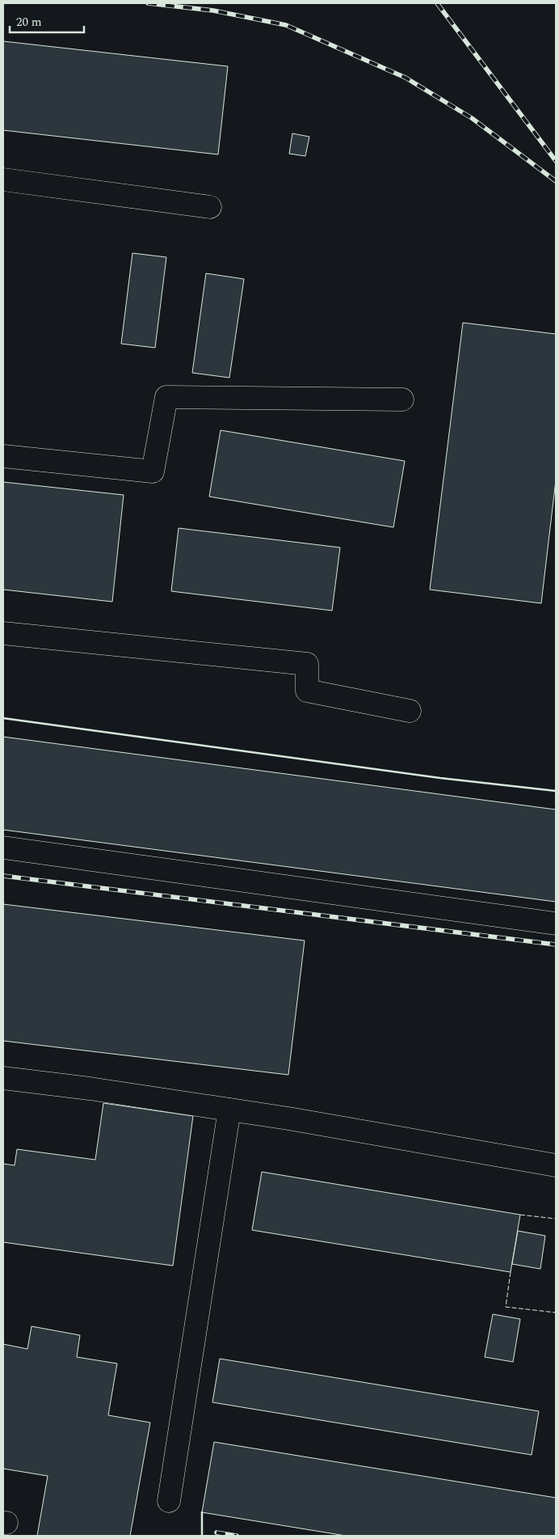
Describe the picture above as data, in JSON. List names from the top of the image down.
{
  "scale_bar": "20 m"
}
